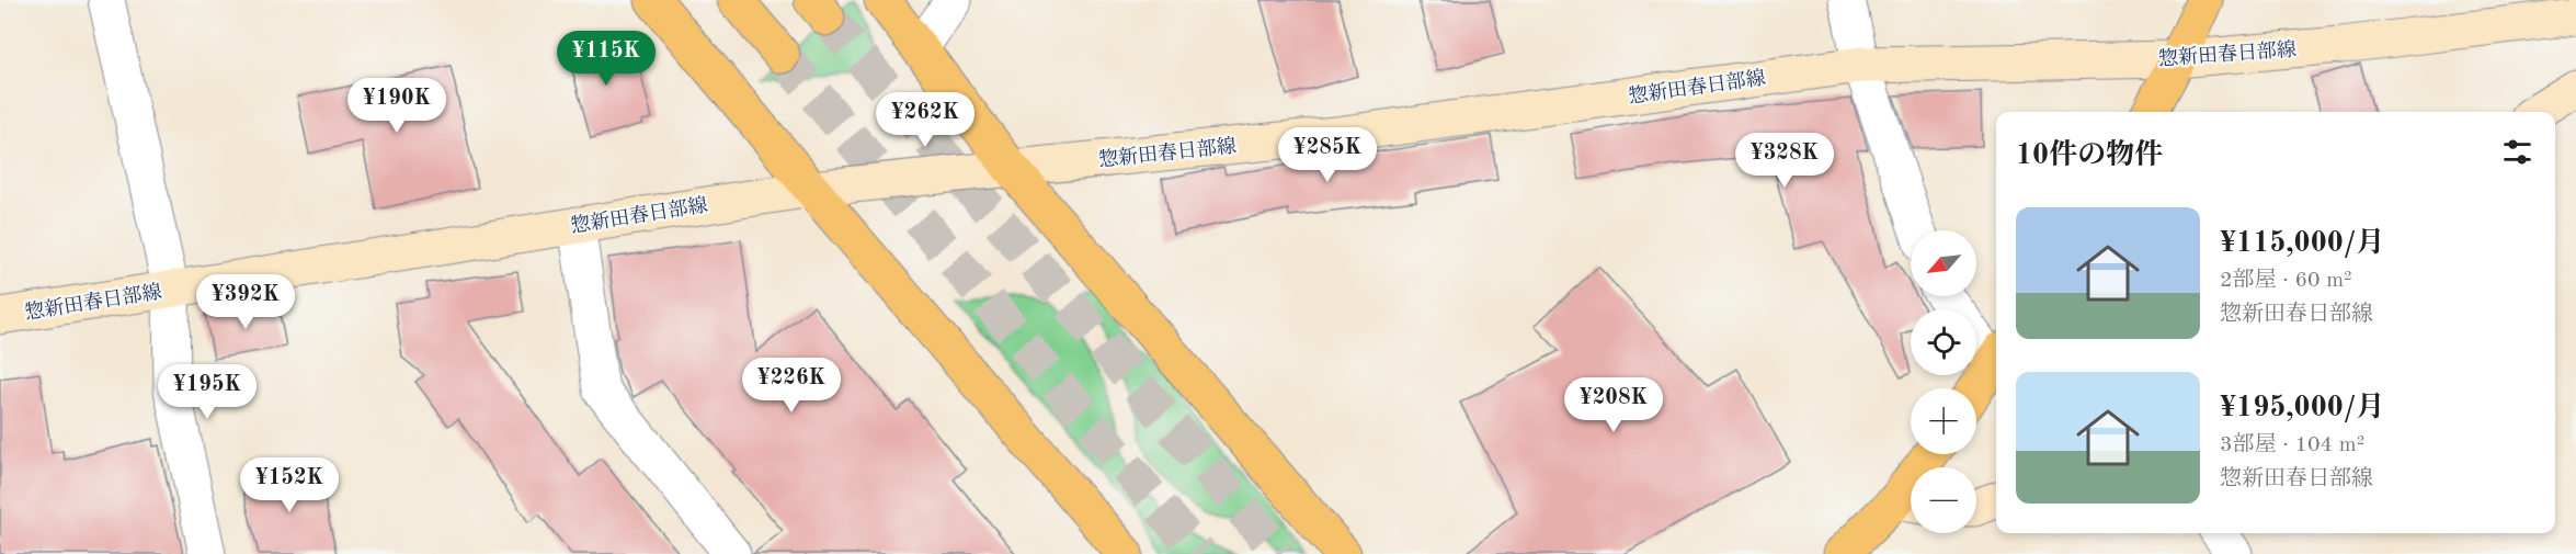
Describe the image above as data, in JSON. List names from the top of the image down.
{
  "streets": {
    "main road": ["惣新田春日部線"]
  },
  "north": "bottom left",
  "page": {
    "price": [
      "¥115K",
      "¥190K",
      "¥262K",
      "¥285K",
      "¥328K",
      "¥392K",
      "¥226K",
      "¥195K",
      "¥208K",
      "¥152K"
    ],
    "heading": "10件の物件",
    "list": [
      {
        "name": "¥115,000/月",
        "note": "2部屋 · 60 m² · 惣新田春日部線"
      },
      {
        "name": "¥195,000/月",
        "note": "3部屋 · 104 m² · 惣新田春日部線"
      }
    ],
    "map_buttons": ["+", "−"]
  }
}
